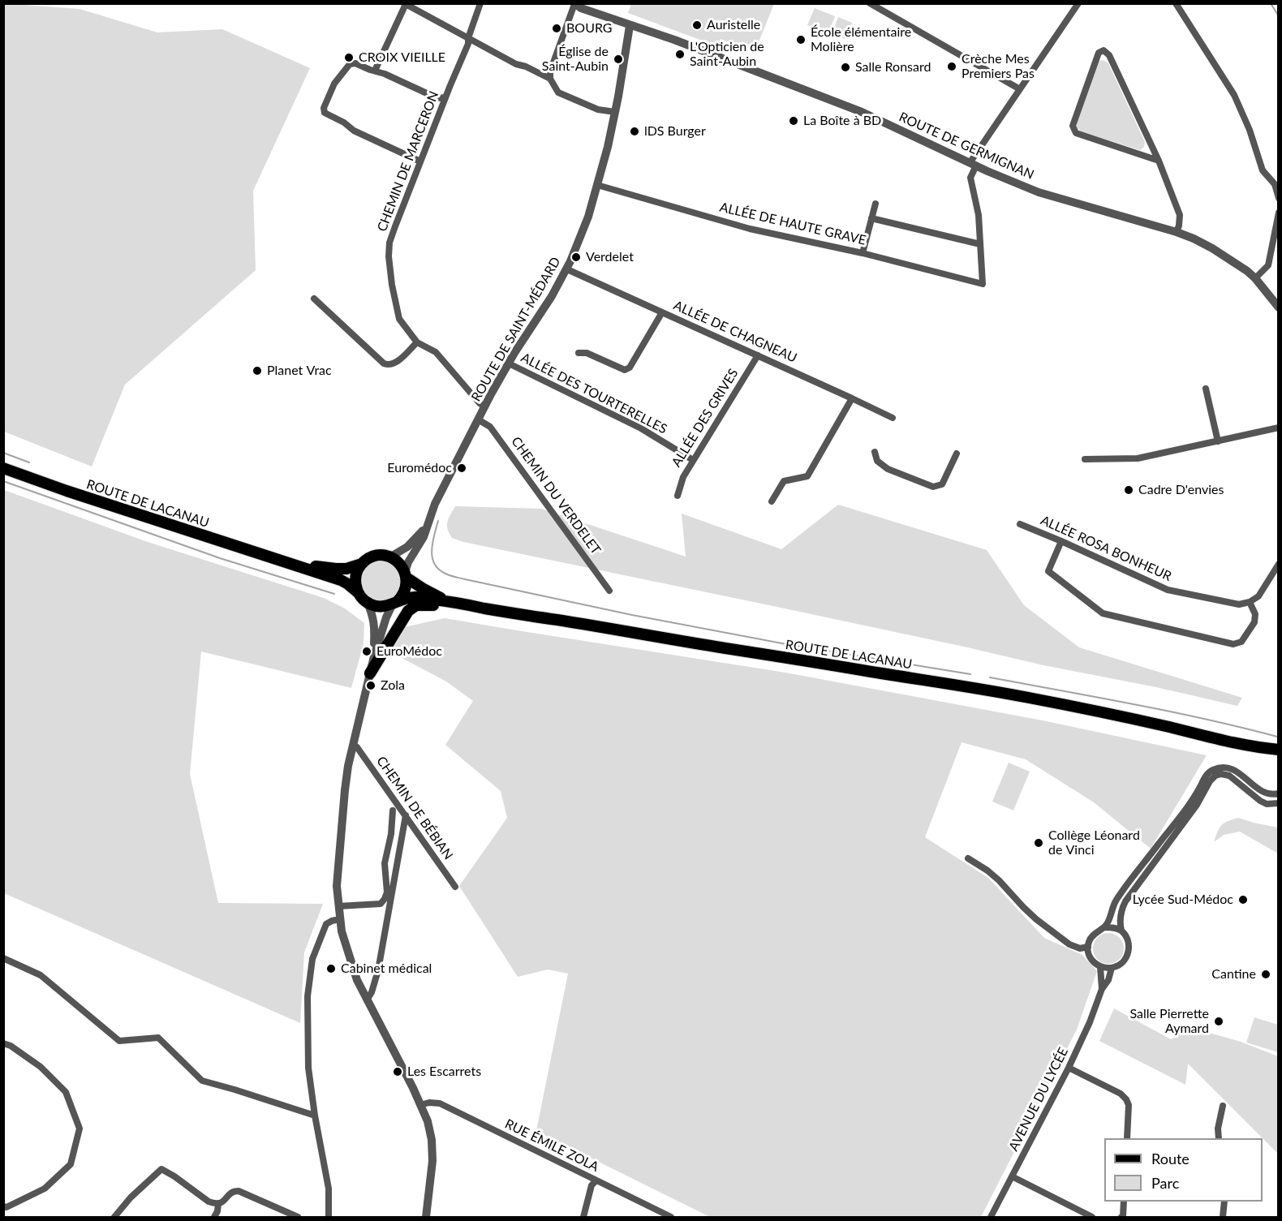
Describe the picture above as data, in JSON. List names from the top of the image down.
{
  "streets": {
    "main road": ["ROUTE DE LACANAU"],
    "street": [
      "ROUTE DE GERMIGNAN",
      "CHEMIN DE MARCERON",
      "ALLÉE DE HAUTE GRAVE",
      "ROUTE DE SAINT-MÉDARD",
      "ALLÉE DE CHAGNEAU",
      "ALLÉE DES TOURTERELLES",
      "ALLÉE DES GRIVES",
      "CHEMIN DU VERDELET",
      "ALLÉE ROSA BONHEUR",
      "CHEMIN DE BÉBIAN",
      "AVENUE DU LYCÉE",
      "RUE ÉMILE ZOLA"
    ]
  },
  "crossings": [
    ["ROUTE DE GERMIGNAN", "ROUTE DE SAINT-MÉDARD"],
    ["CHEMIN DE MARCERON", "ROUTE DE SAINT-MÉDARD"],
    ["ALLÉE DE HAUTE GRAVE", "ROUTE DE SAINT-MÉDARD"],
    ["ROUTE DE SAINT-MÉDARD", "ALLÉE DE CHAGNEAU"],
    ["ROUTE DE SAINT-MÉDARD", "ALLÉE DES TOURTERELLES"],
    ["ROUTE DE SAINT-MÉDARD", "CHEMIN DU VERDELET"],
    ["ROUTE DE SAINT-MÉDARD", "ROUTE DE LACANAU"],
    ["ALLÉE DE CHAGNEAU", "ALLÉE DES GRIVES"],
    ["ALLÉE DES TOURTERELLES", "ALLÉE DES GRIVES"]
  ],
  "places": [
    "Auristelle",
    "BOURG",
    "École élémentaire Molière",
    "L'Opticien de Saint-Aubin",
    "CROIX VIEILLE",
    "Église de Saint-Aubin",
    "Crèche Mes Premiers Pas",
    "Salle Ronsard",
    "La Boîte à BD",
    "lDS Burger",
    "Verdelet",
    "Planet Vrac",
    "Euromédoc",
    "Cadre D'envies",
    "EuroMédoc",
    "Zola",
    "Collège Léonard de Vinci",
    "Lycée Sud-Médoc",
    "Cabinet médical",
    "Cantine",
    "Salle Pierrette Aymard",
    "Les Escarrets"
  ],
  "legend": ["Route", "Parc"]
}
